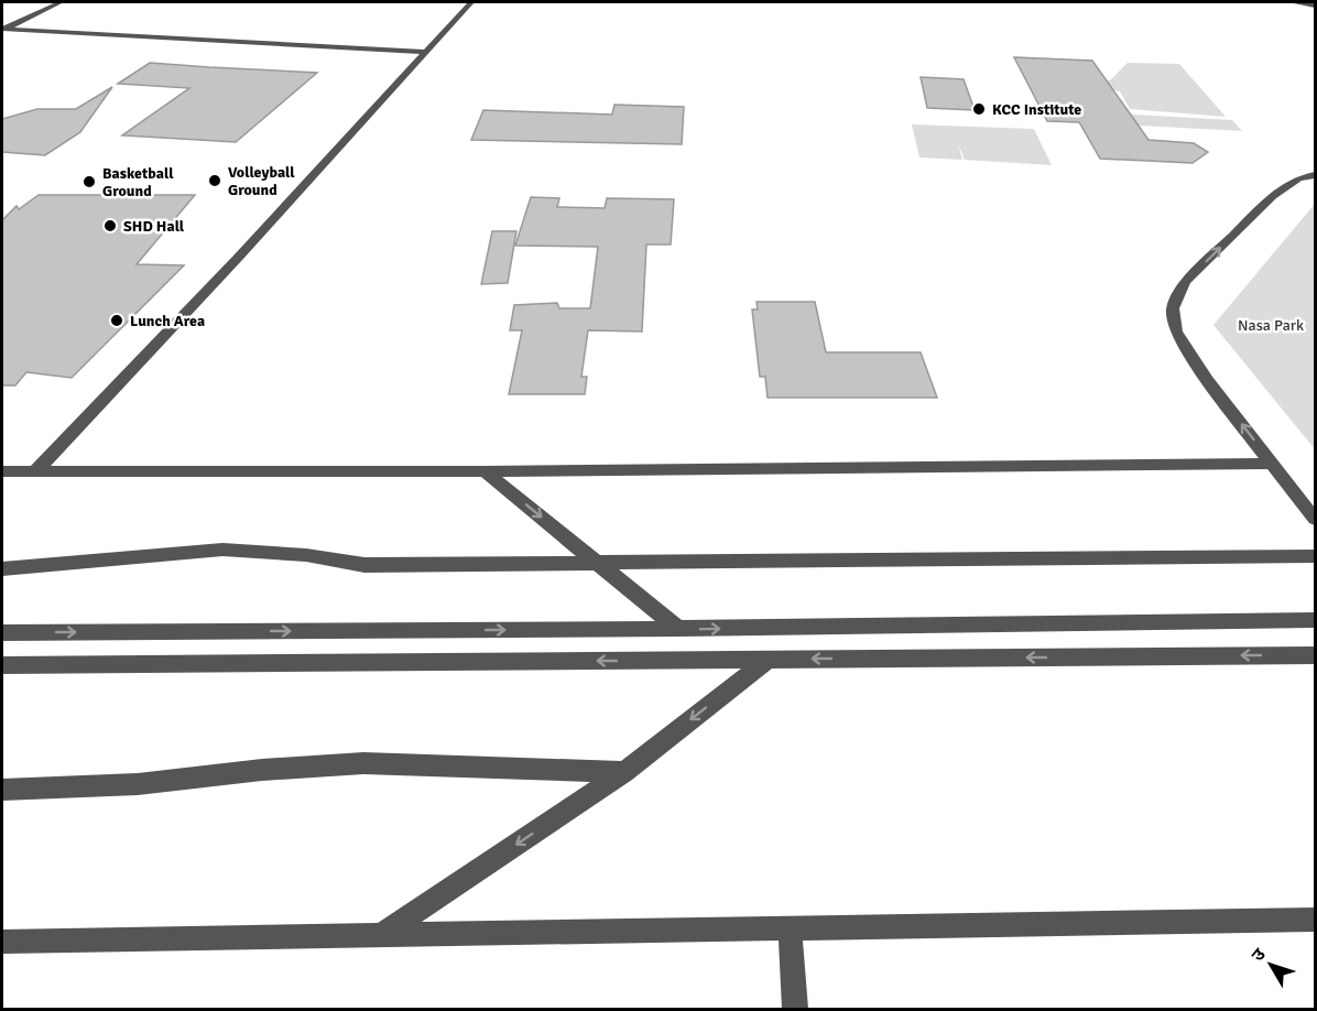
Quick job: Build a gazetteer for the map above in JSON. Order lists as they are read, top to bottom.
{
  "parks": ["Nasa Park"],
  "places": [
    "KCC Institute",
    "Volleyball Ground",
    "Basketball Ground",
    "SHD Hall",
    "Lunch Area"
  ],
  "north": "top left"
}
